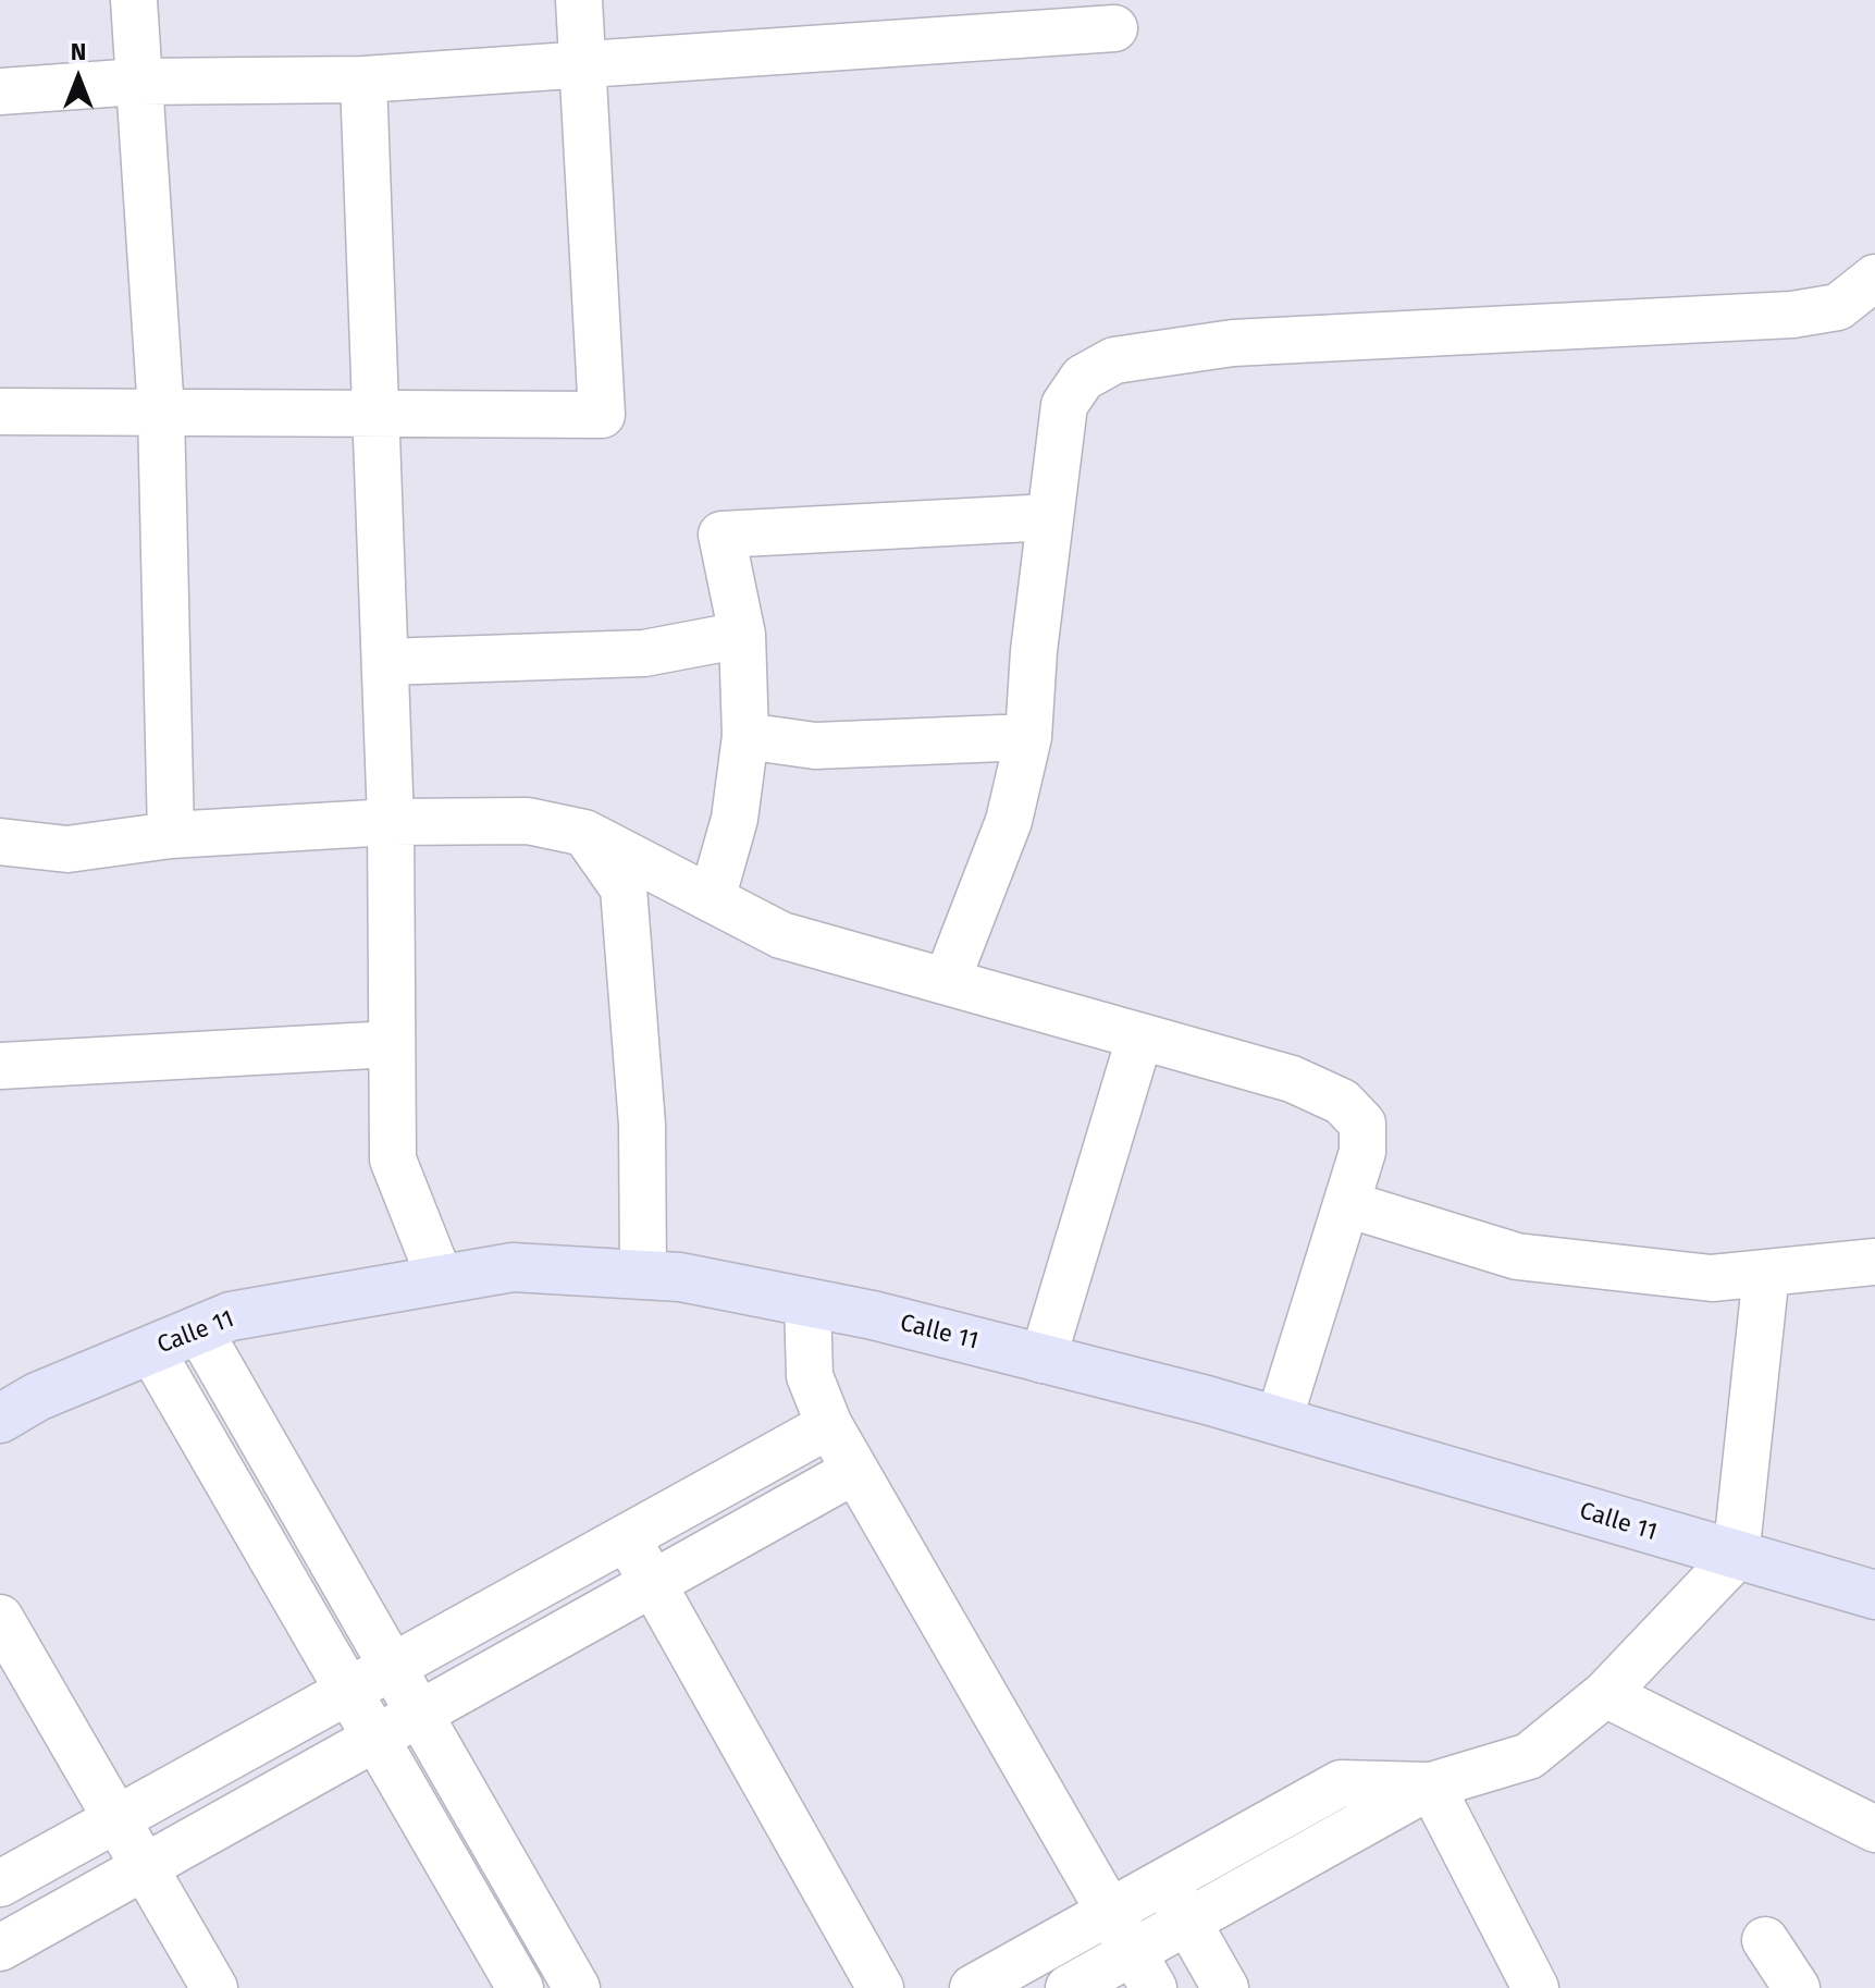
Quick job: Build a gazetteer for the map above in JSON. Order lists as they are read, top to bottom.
{
  "streets": {
    "street": ["Calle 11"]
  },
  "north": "top"
}
